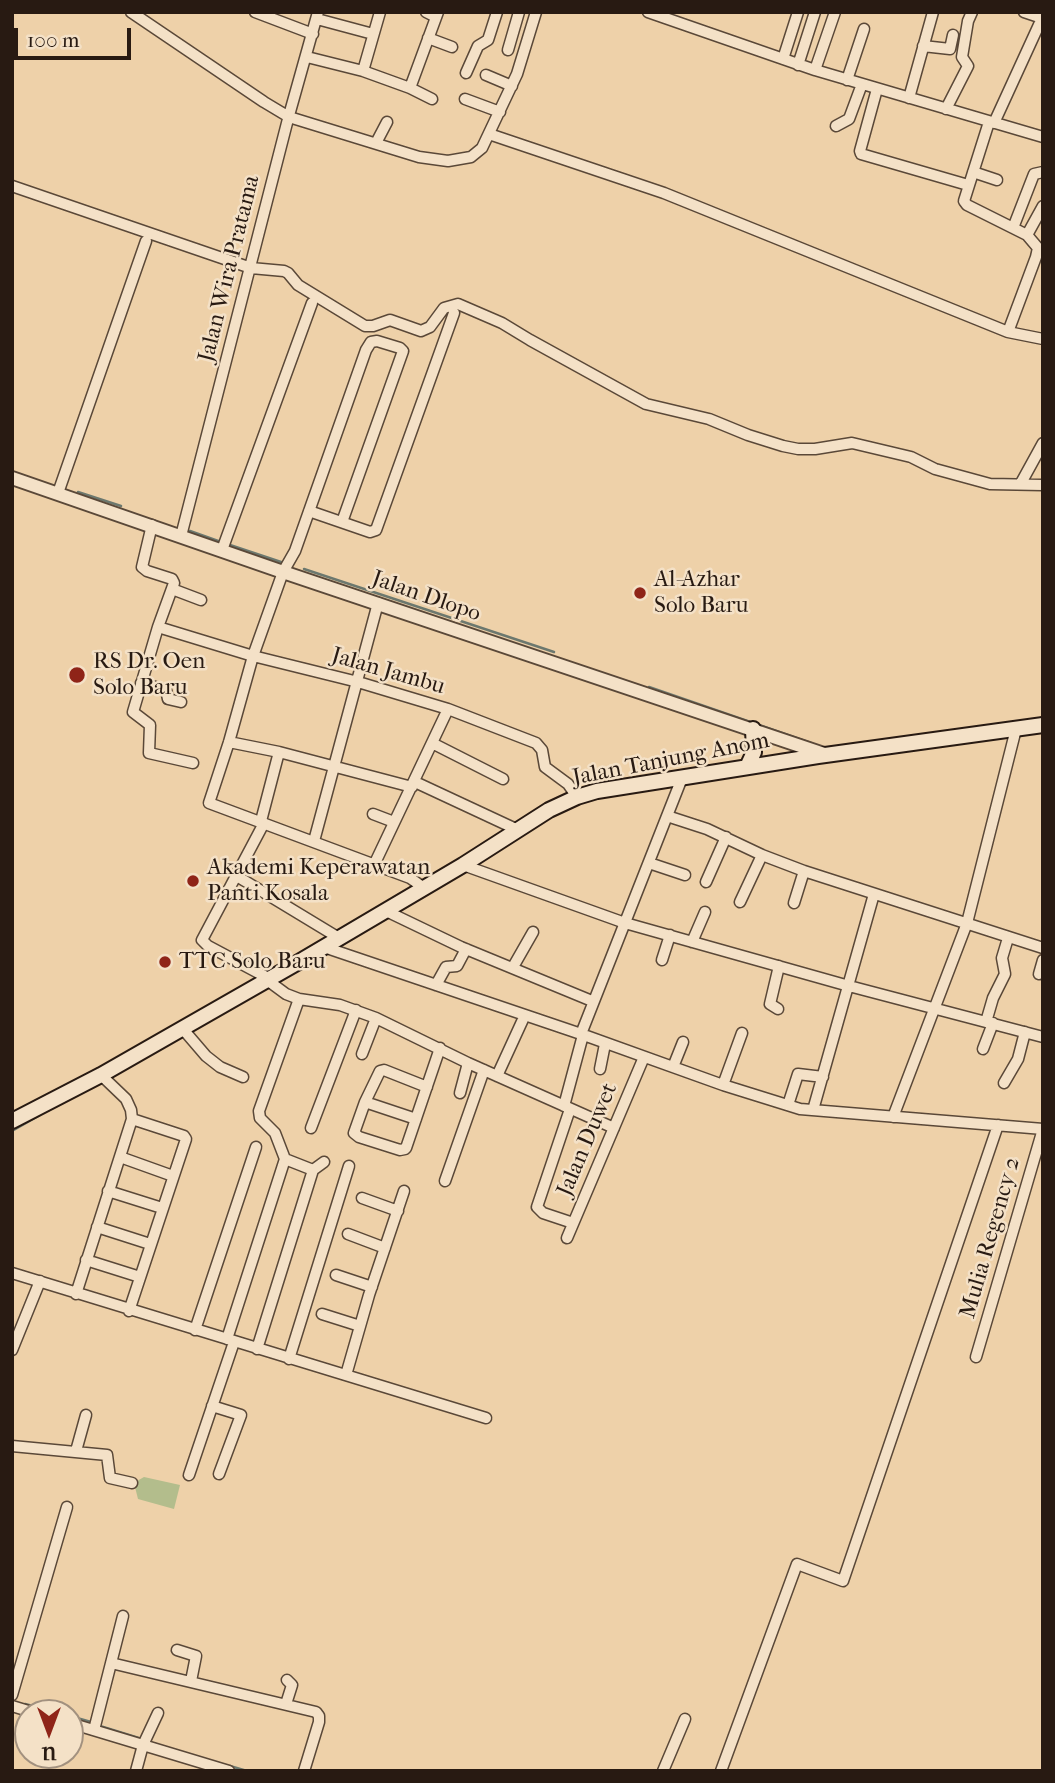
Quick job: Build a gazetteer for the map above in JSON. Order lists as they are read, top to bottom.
{
  "streets": {
    "main road": ["Jalan Tanjung Anom"],
    "street": [
      "Jalan Wira Pratama",
      "Jalan Dlopo",
      "Jalan Jambu",
      "Jalan Duwet",
      "Mulia Regency 2"
    ]
  },
  "crossings": [
    ["Jalan Wira Pratama", "Jalan Dlopo"],
    ["Jalan Dlopo", "Jalan Tanjung Anom"],
    ["Jalan Jambu", "Jalan Tanjung Anom"]
  ],
  "places": [
    "Al-Azhar Solo Baru",
    "RS Dr. Oen Solo Baru",
    "Akademi Keperawatan Panti Kosala",
    "TTC Solo Baru"
  ],
  "scale_bar": "100 m",
  "north": "bottom"
}
